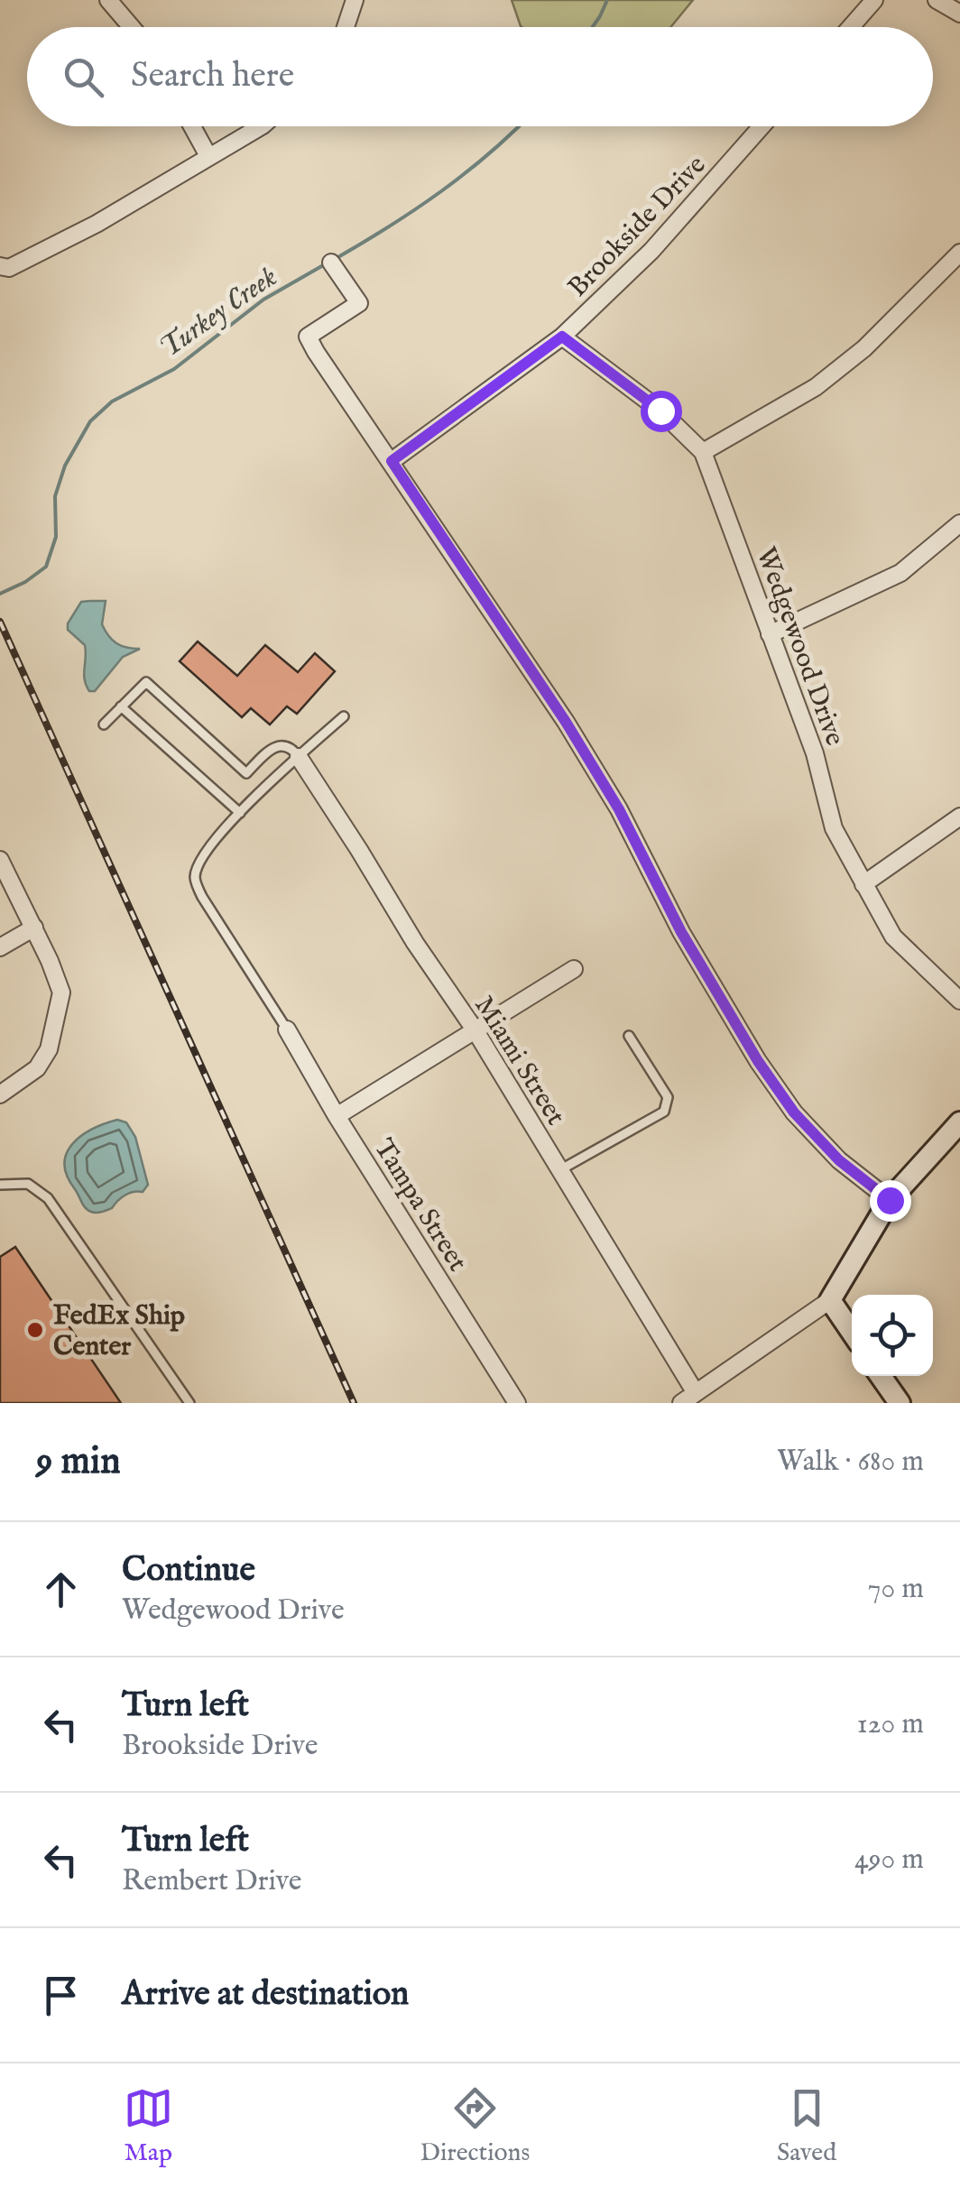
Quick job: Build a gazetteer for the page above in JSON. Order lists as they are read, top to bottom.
{
  "streets": {
    "street": [
      "Brookside Drive",
      "Wedgewood Drive",
      "Miami Street",
      "Tampa Street"
    ]
  },
  "crossings": [
    ["Brookside Drive", "Wedgewood Drive"]
  ],
  "water": ["Turkey Creek"],
  "places": ["FedEx Ship Center"],
  "page": {
    "search": "Search here",
    "heading": ["9 min", "Walk · 680 m"],
    "list": [
      ["Continue", "Wedgewood Drive", "70 m"],
      ["Turn left", "Brookside Drive", "120 m"],
      ["Turn left", "Rembert Drive", "490 m"],
      "Arrive at destination"
    ],
    "nav": ["Map", "Directions", "Saved"]
  }
}
